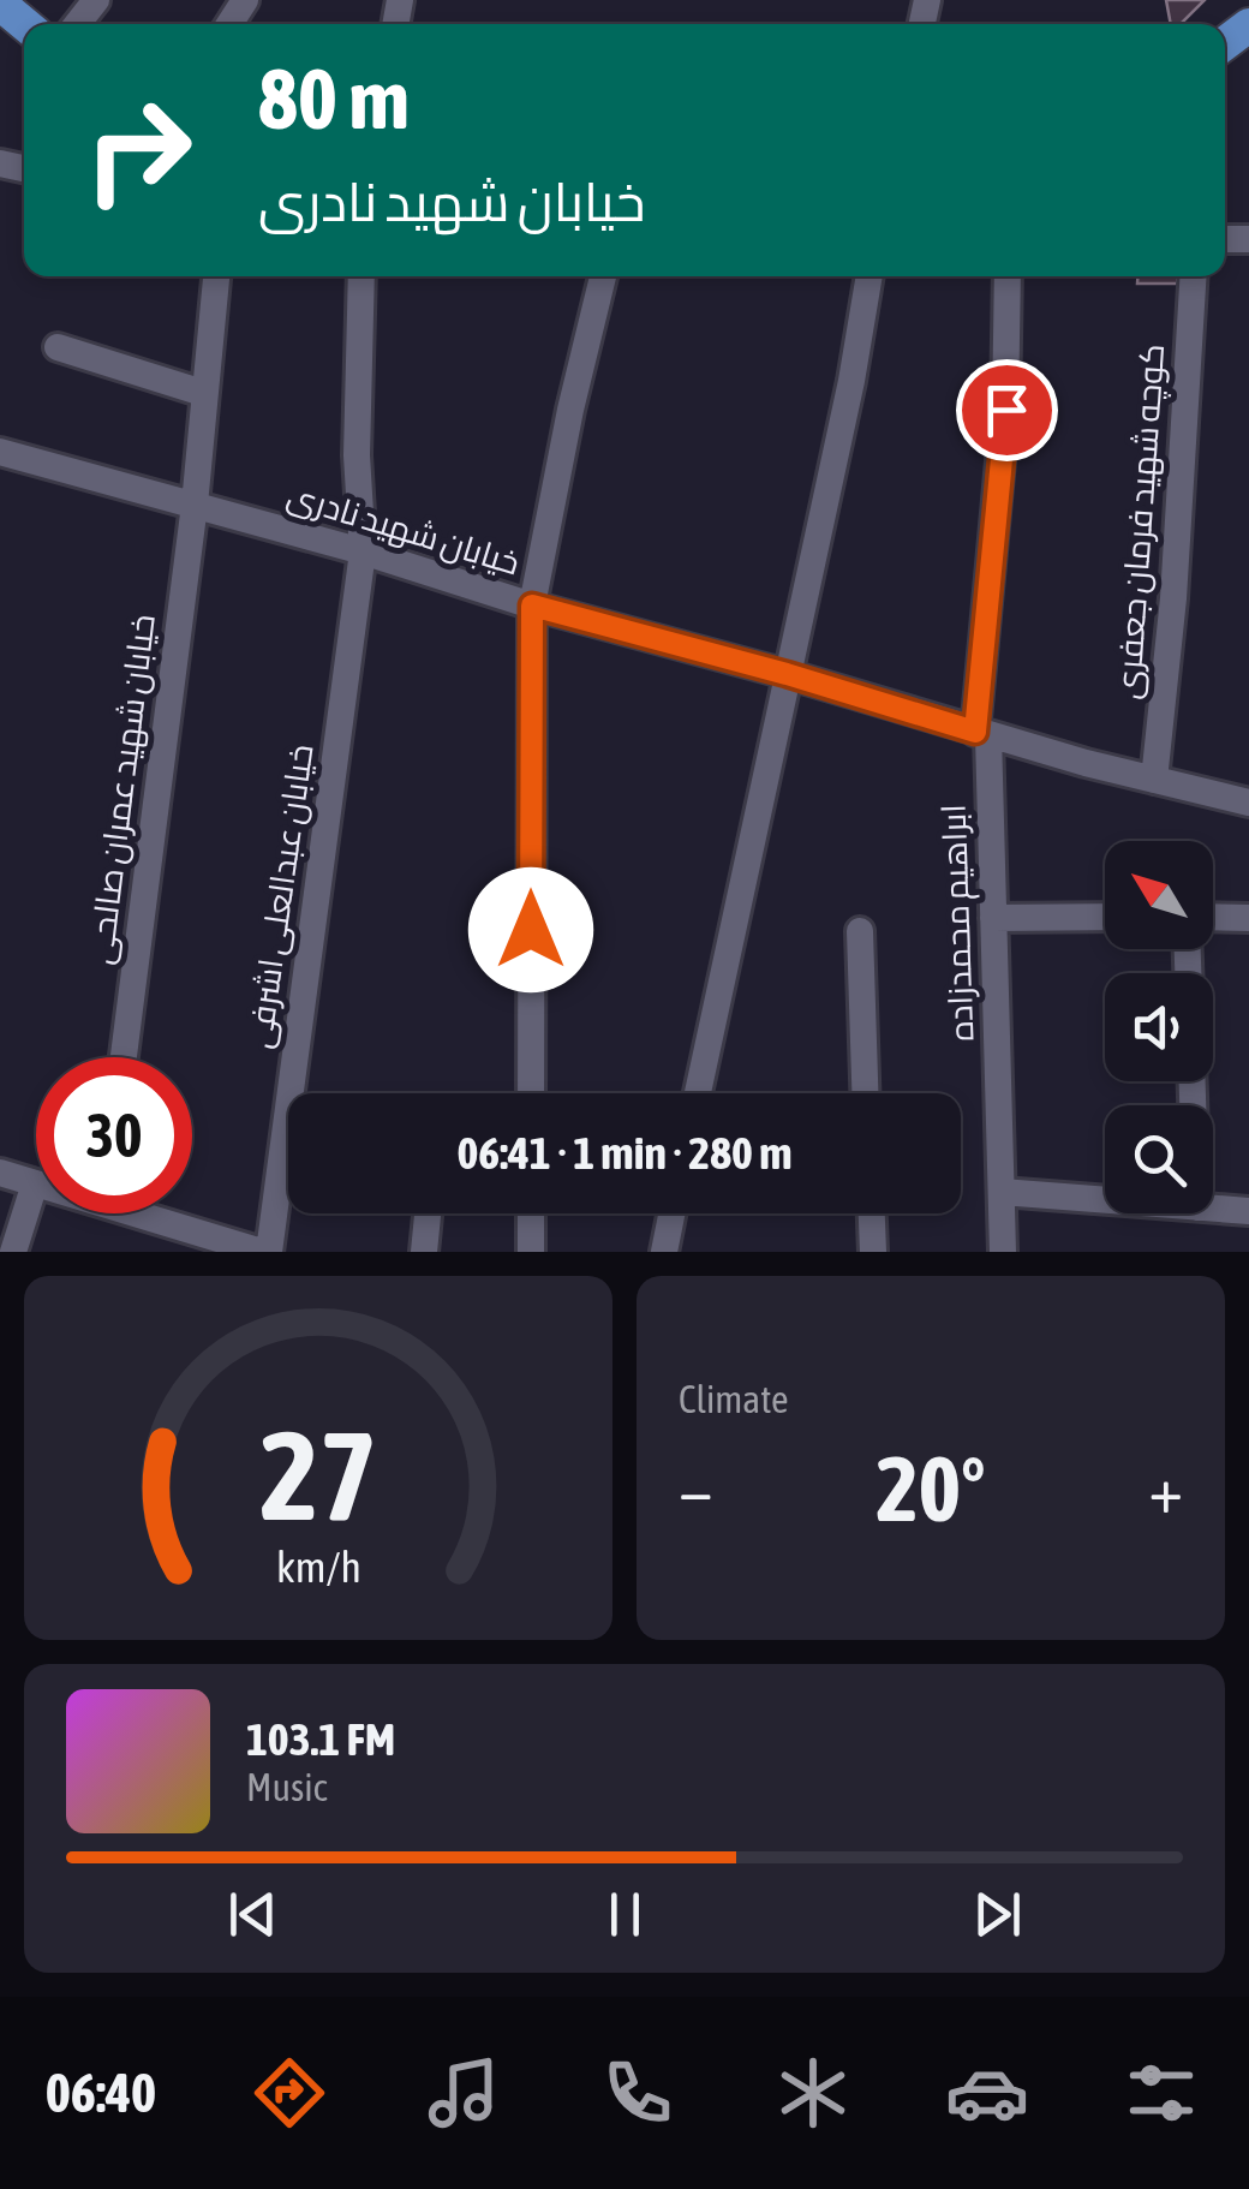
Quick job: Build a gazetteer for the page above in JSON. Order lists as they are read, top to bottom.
{
  "streets": {
    "street": [
      "کوچه شهید فرمان جعفری",
      "خیابان شهید نادری",
      "خیابان شهید عمران صالحی",
      "خیابان عبدالعلی اشرفی",
      "ابراهیم محمدزاده"
    ]
  },
  "crossings": [
    ["کوچه شهید فرمان جعفری", "خیابان شهید نادری"],
    ["خیابان شهید نادری", "خیابان شهید عمران صالحی"],
    ["خیابان شهید نادری", "خیابان عبدالعلی اشرفی"],
    ["خیابان شهید نادری", "ابراهیم محمدزاده"]
  ],
  "north": "top left",
  "page": {
    "turn": ["80 m", "خیابان شهید نادری"],
    "limit": "30",
    "trip": "06:41 · 1 min · 280 m",
    "tile": "Climate",
    "heat": ["−", "20°", "+"],
    "song": ["103.1 FM", "Music"],
    "tabs": "06:40",
    "gauge": ["27", "km/h"]
  }
}
